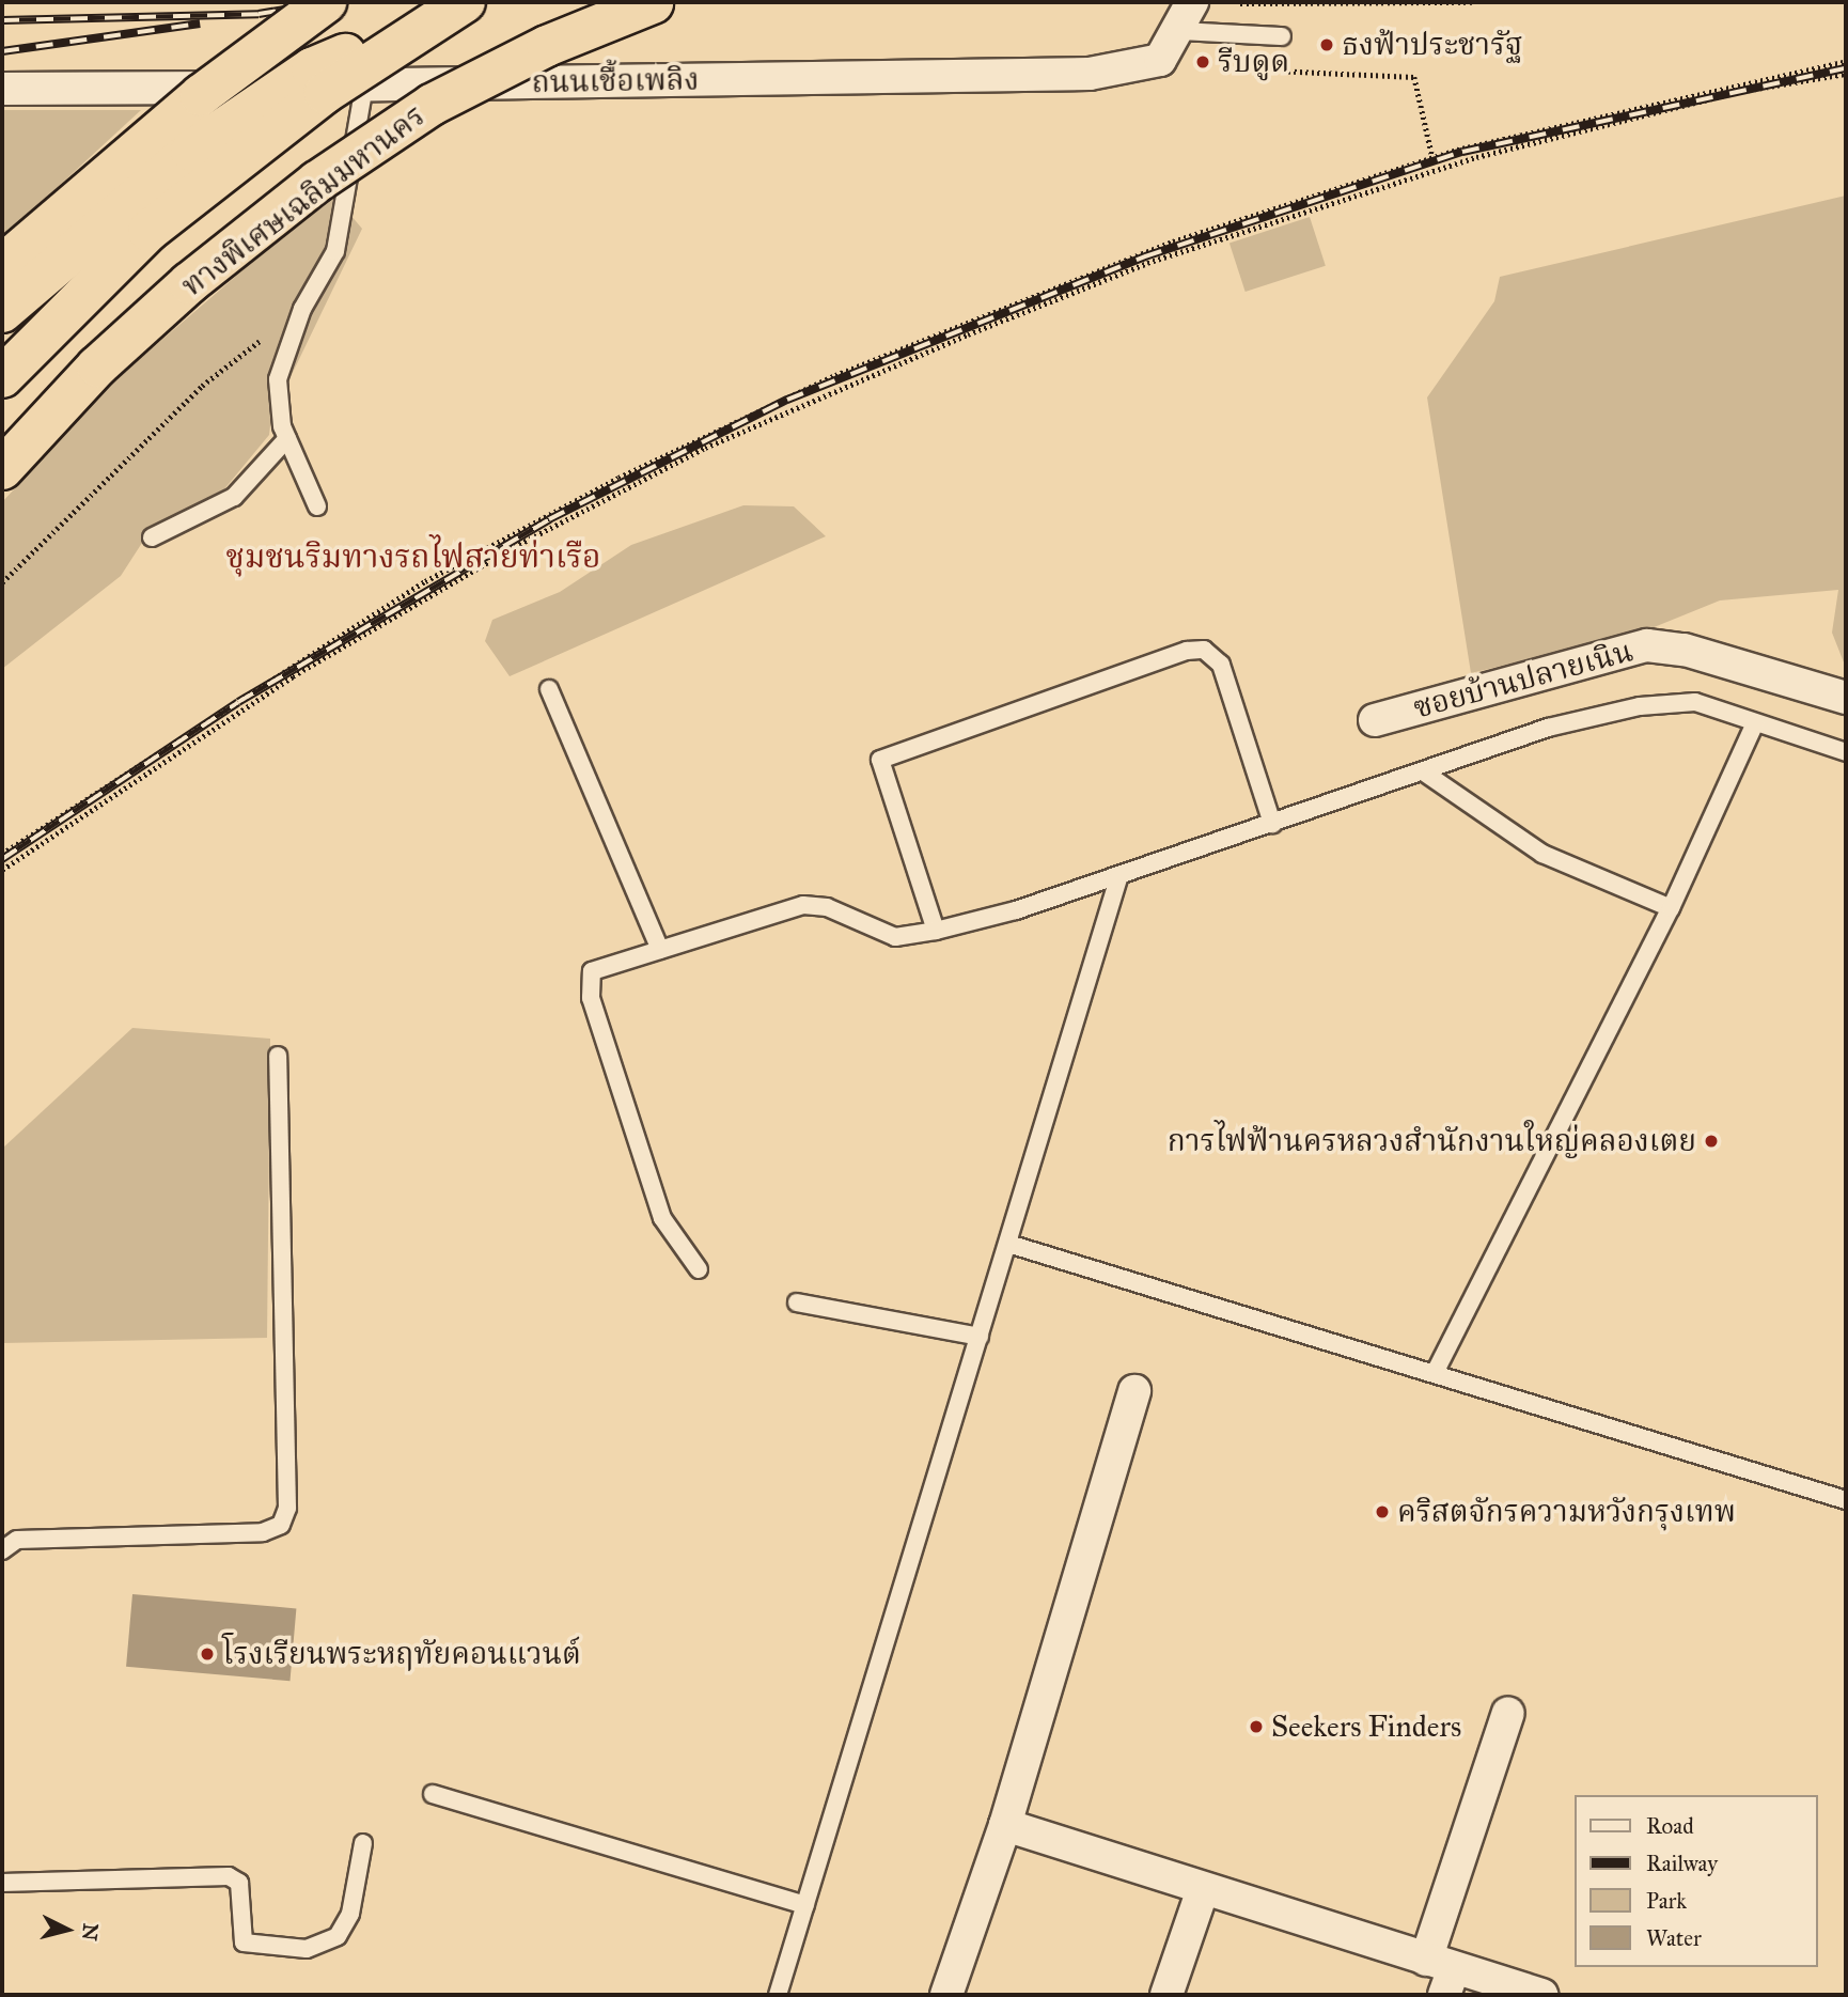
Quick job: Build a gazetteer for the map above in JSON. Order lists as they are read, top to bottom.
{
  "streets": {
    "highway": ["ทางพิเศษเฉลิมมหานคร"],
    "street": ["ถนนเชื้อเพลิง", "ซอยบ้านปลายเนิน"]
  },
  "districts": ["ชุมชนริมทางรถไฟสายท่าเรือ"],
  "places": [
    "ธงฟ้าประชารัฐ",
    "รีบดูด",
    "การไฟฟ้านครหลวงสำนักงานใหญ่คลองเตย",
    "คริสตจักรความหวังกรุงเทพ",
    "โรงเรียนพระหฤทัยคอนแวนต์",
    "Seekers Finders"
  ],
  "legend": [
    "Road",
    "Railway",
    "Park",
    "Water"
  ],
  "north": "right"
}
